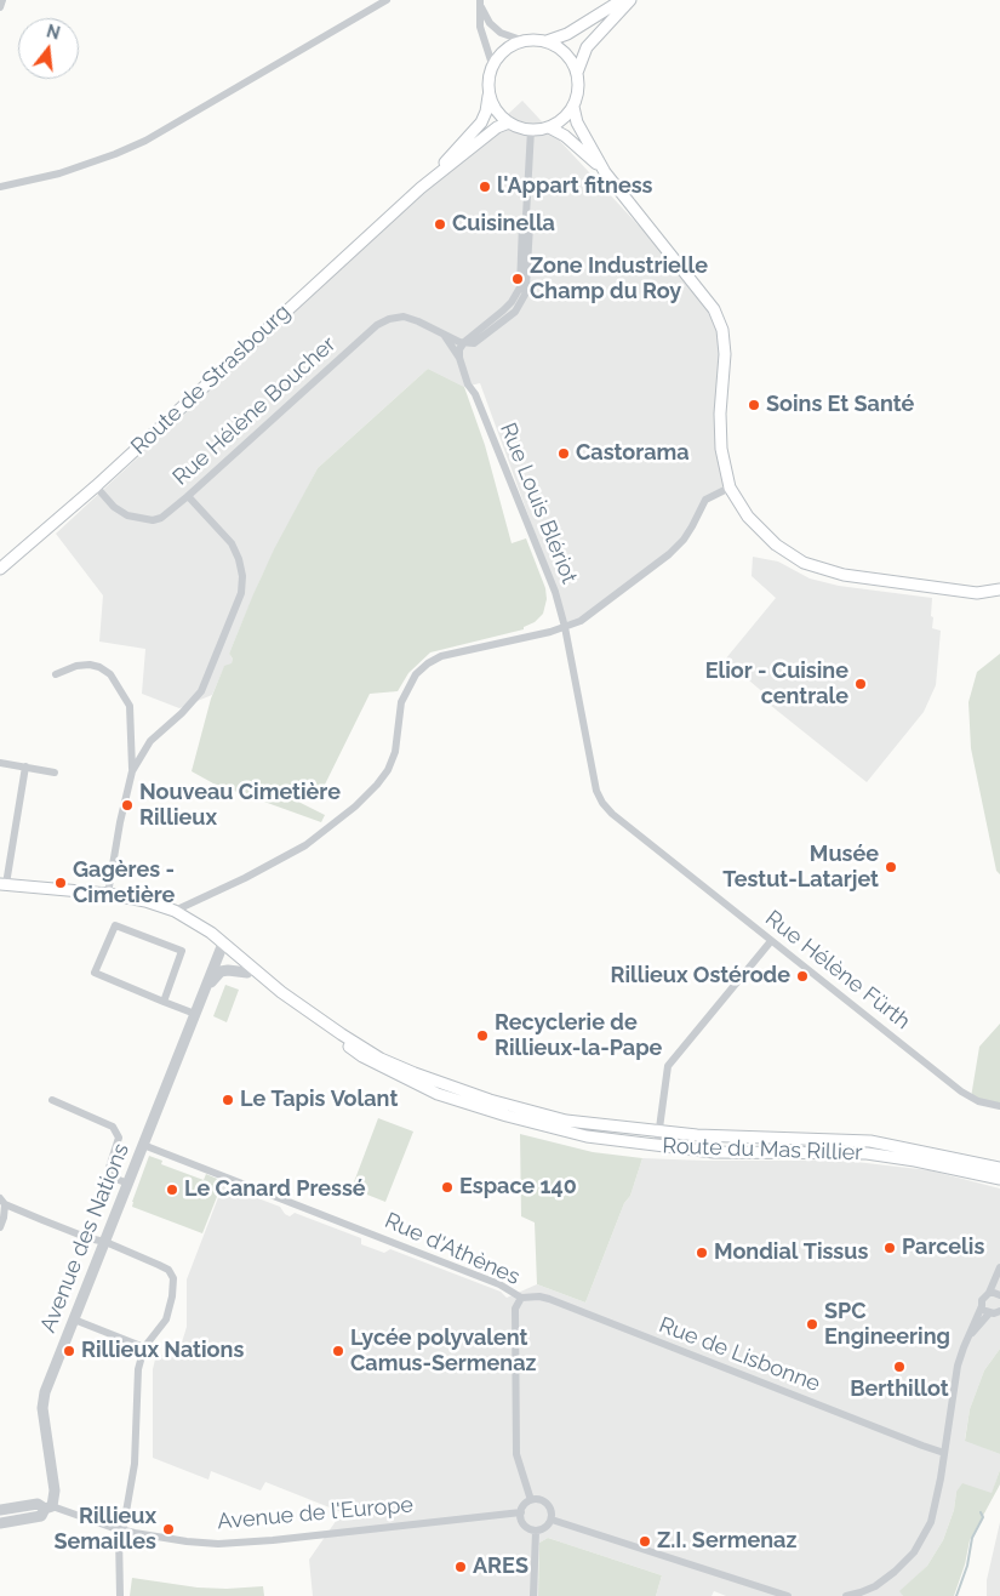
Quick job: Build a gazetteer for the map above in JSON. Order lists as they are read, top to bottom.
{
  "streets": {
    "main road": ["Route de Strasbourg", "Route du Mas Rillier"],
    "street": [
      "Rue Hélène Boucher",
      "Rue Louis Blériot",
      "Rue Hélène Fürth",
      "Avenue des Nations",
      "Rue d'Athènes",
      "Rue de Lisbonne",
      "Avenue de l'Europe"
    ]
  },
  "crossings": [
    ["Route de Strasbourg", "Rue Hélène Boucher"],
    ["Rue Hélène Boucher", "Rue Louis Blériot"],
    ["Rue Louis Blériot", "Rue Hélène Fürth"],
    ["Route du Mas Rillier", "Avenue des Nations"],
    ["Avenue des Nations", "Rue d'Athènes"],
    ["Avenue des Nations", "Avenue de l'Europe"],
    ["Rue d'Athènes", "Rue de Lisbonne"],
    ["Rue d'Athènes", "Avenue de l'Europe"]
  ],
  "places": [
    "l'Appart fitness",
    "Cuisinella",
    "Zone Industrielle Champ du Roy",
    "Soins Et Santé",
    "Castorama",
    "Elior - Cuisine centrale",
    "Nouveau Cimetière Rillieux",
    "Musée Testut-Latarjet",
    "Gagères - Cimetière",
    "Rillieux Ostérode",
    "Recyclerie de Rillieux-la-Pape",
    "Le Tapis Volant",
    "Espace 140",
    "Le Canard Pressé",
    "Parcelis",
    "Mondial Tissus",
    "SPC Engineering",
    "Rillieux Nations",
    "Lycée polyvalent Camus-Sermenaz",
    "Berthillot",
    "Rillieux Semailles",
    "Z.I. Sermenaz",
    "ARES"
  ],
  "north": "top"
}
